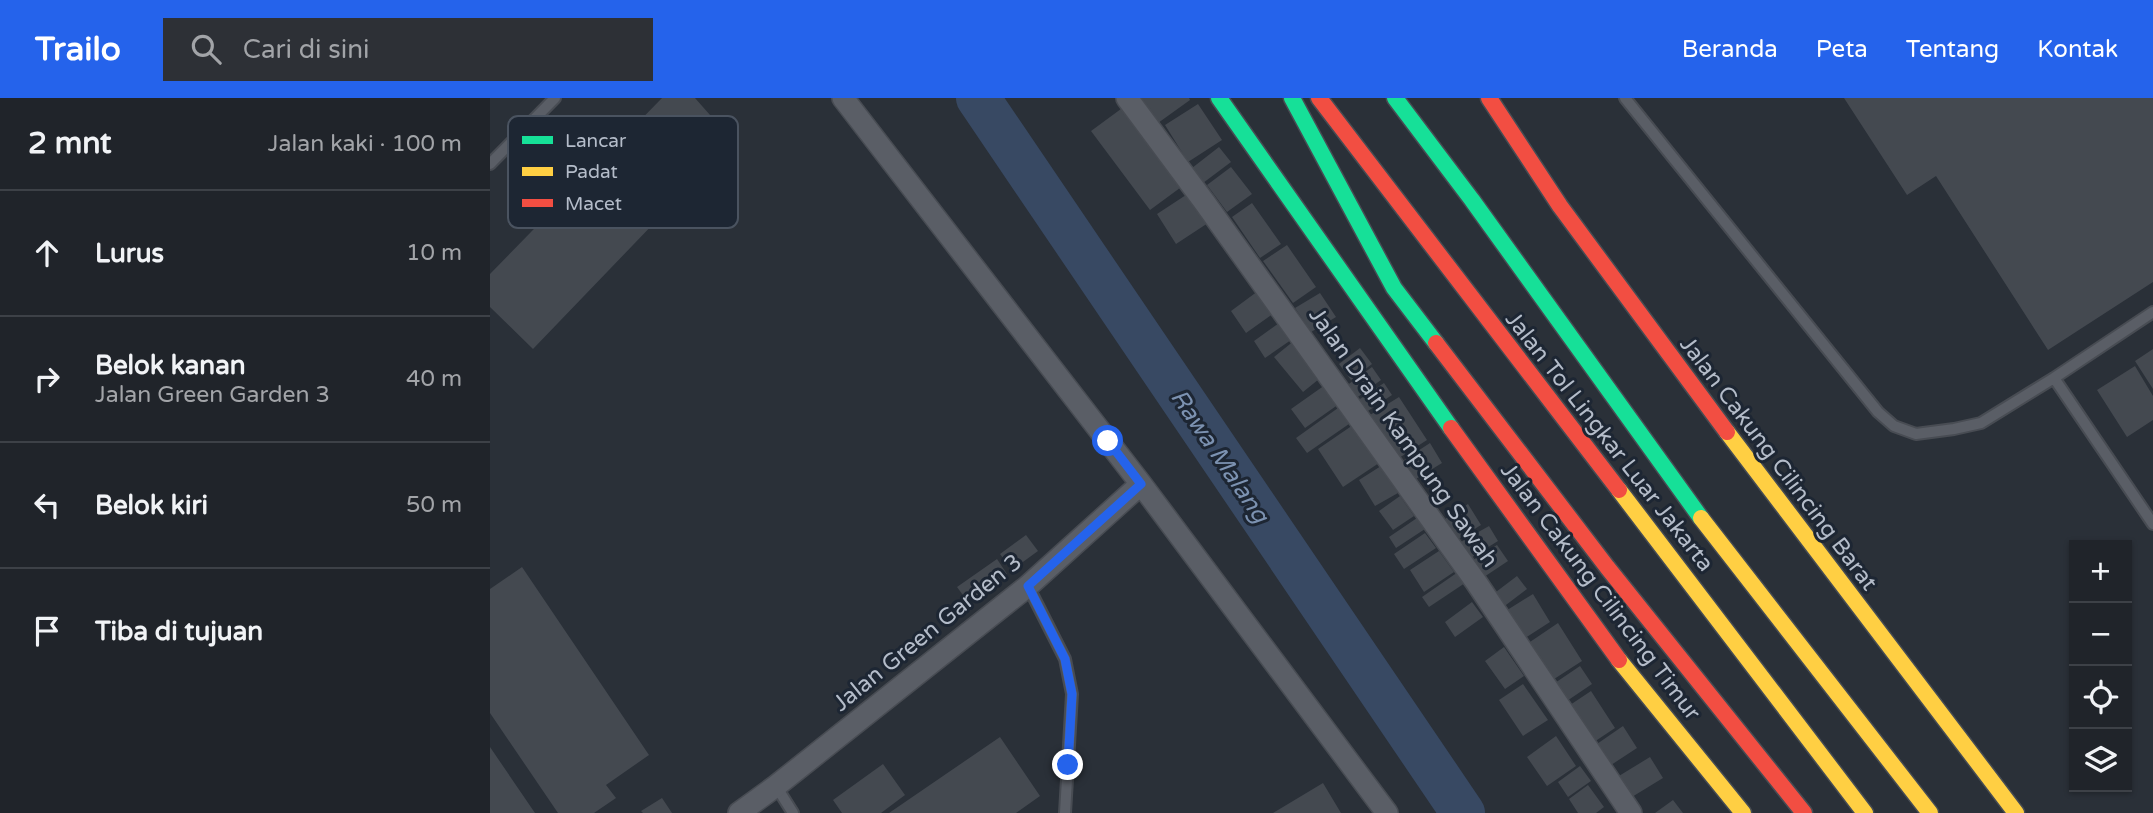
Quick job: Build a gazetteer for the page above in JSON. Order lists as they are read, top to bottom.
{
  "streets": {
    "highway": ["Jalan Tol Lingkar Luar Jakarta", "Jalan Cakung Cilincing Barat", "Jalan Cakung Cilincing Timur"],
    "street": ["Jalan Drain Kampung Sawah", "Jalan Green Garden 3"]
  },
  "water": ["Rawa Malang"],
  "legend": ["Lancar", "Padat", "Macet"],
  "page": {
    "header": "Trailo",
    "search": "Cari di sini",
    "nav": [
      "Beranda",
      "Peta",
      "Tentang",
      "Kontak"
    ],
    "heading": ["2 mnt", "Jalan kaki · 100 m"],
    "list": [
      ["Lurus", "10 m"],
      ["Belok kanan", "Jalan Green Garden 3", "40 m"],
      ["Belok kiri", "50 m"],
      "Tiba di tujuan"
    ],
    "map_buttons": ["+", "−"]
  }
}
